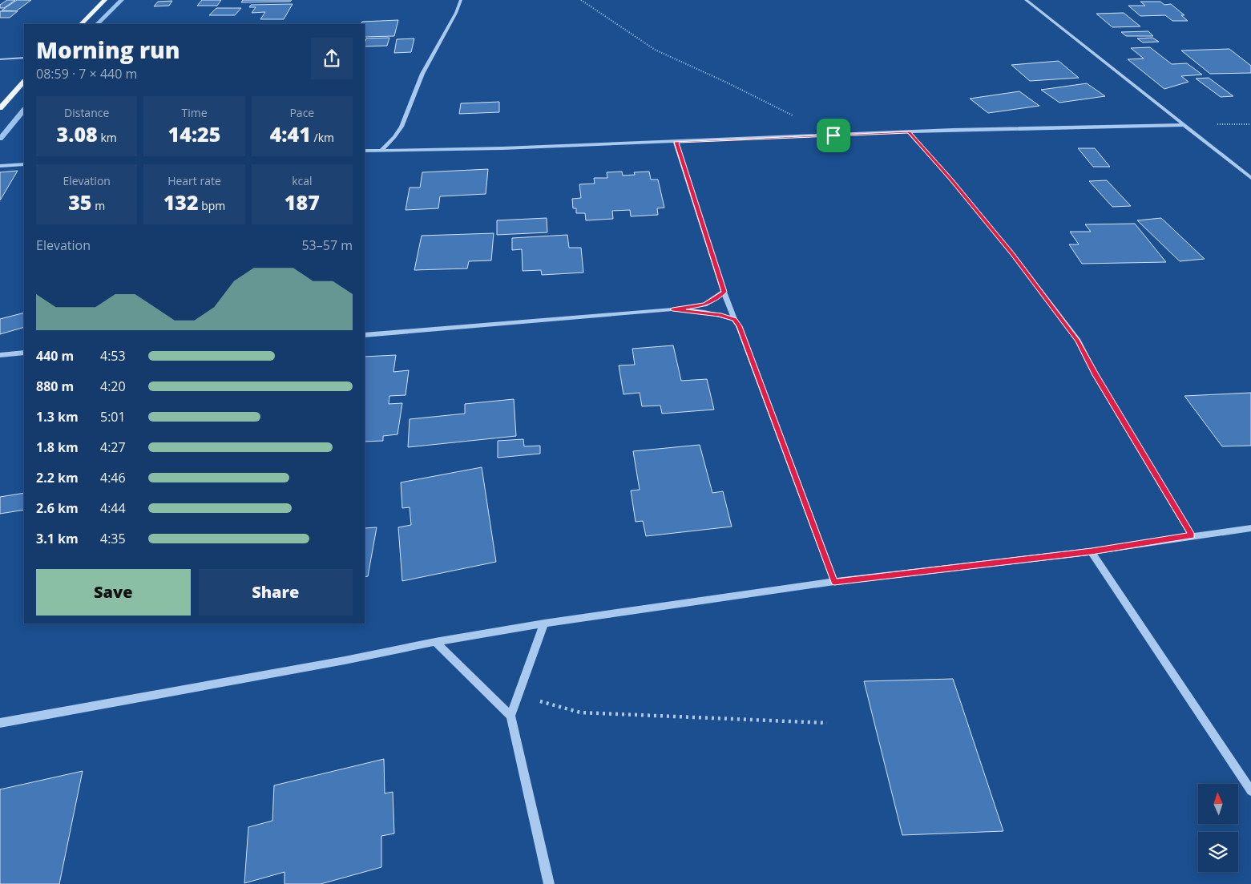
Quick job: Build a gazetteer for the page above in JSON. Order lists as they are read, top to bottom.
{
  "north": "top",
  "page": {
    "heading": ["Morning run", "08:59 · 7 × 440 m"],
    "stats": [
      ["Distance", "3.08 km"],
      ["Time", "14:25"],
      ["Pace", "4:41 /km"],
      ["Elevation", "35 m"],
      ["Heart rate", "132 bpm"],
      ["kcal", "187"]
    ],
    "chart": ["Elevation", "53–57 m"],
    "list": [
      {
        "name": "440 m",
        "note": "4:53"
      },
      {
        "name": "880 m",
        "note": "4:20"
      },
      {
        "name": "1.3 km",
        "note": "5:01"
      },
      {
        "name": "1.8 km",
        "note": "4:27"
      },
      {
        "name": "2.2 km",
        "note": "4:46"
      },
      {
        "name": "2.6 km",
        "note": "4:44"
      },
      {
        "name": "3.1 km",
        "note": "4:35"
      }
    ],
    "buttons": ["Save", "Share"]
  }
}
